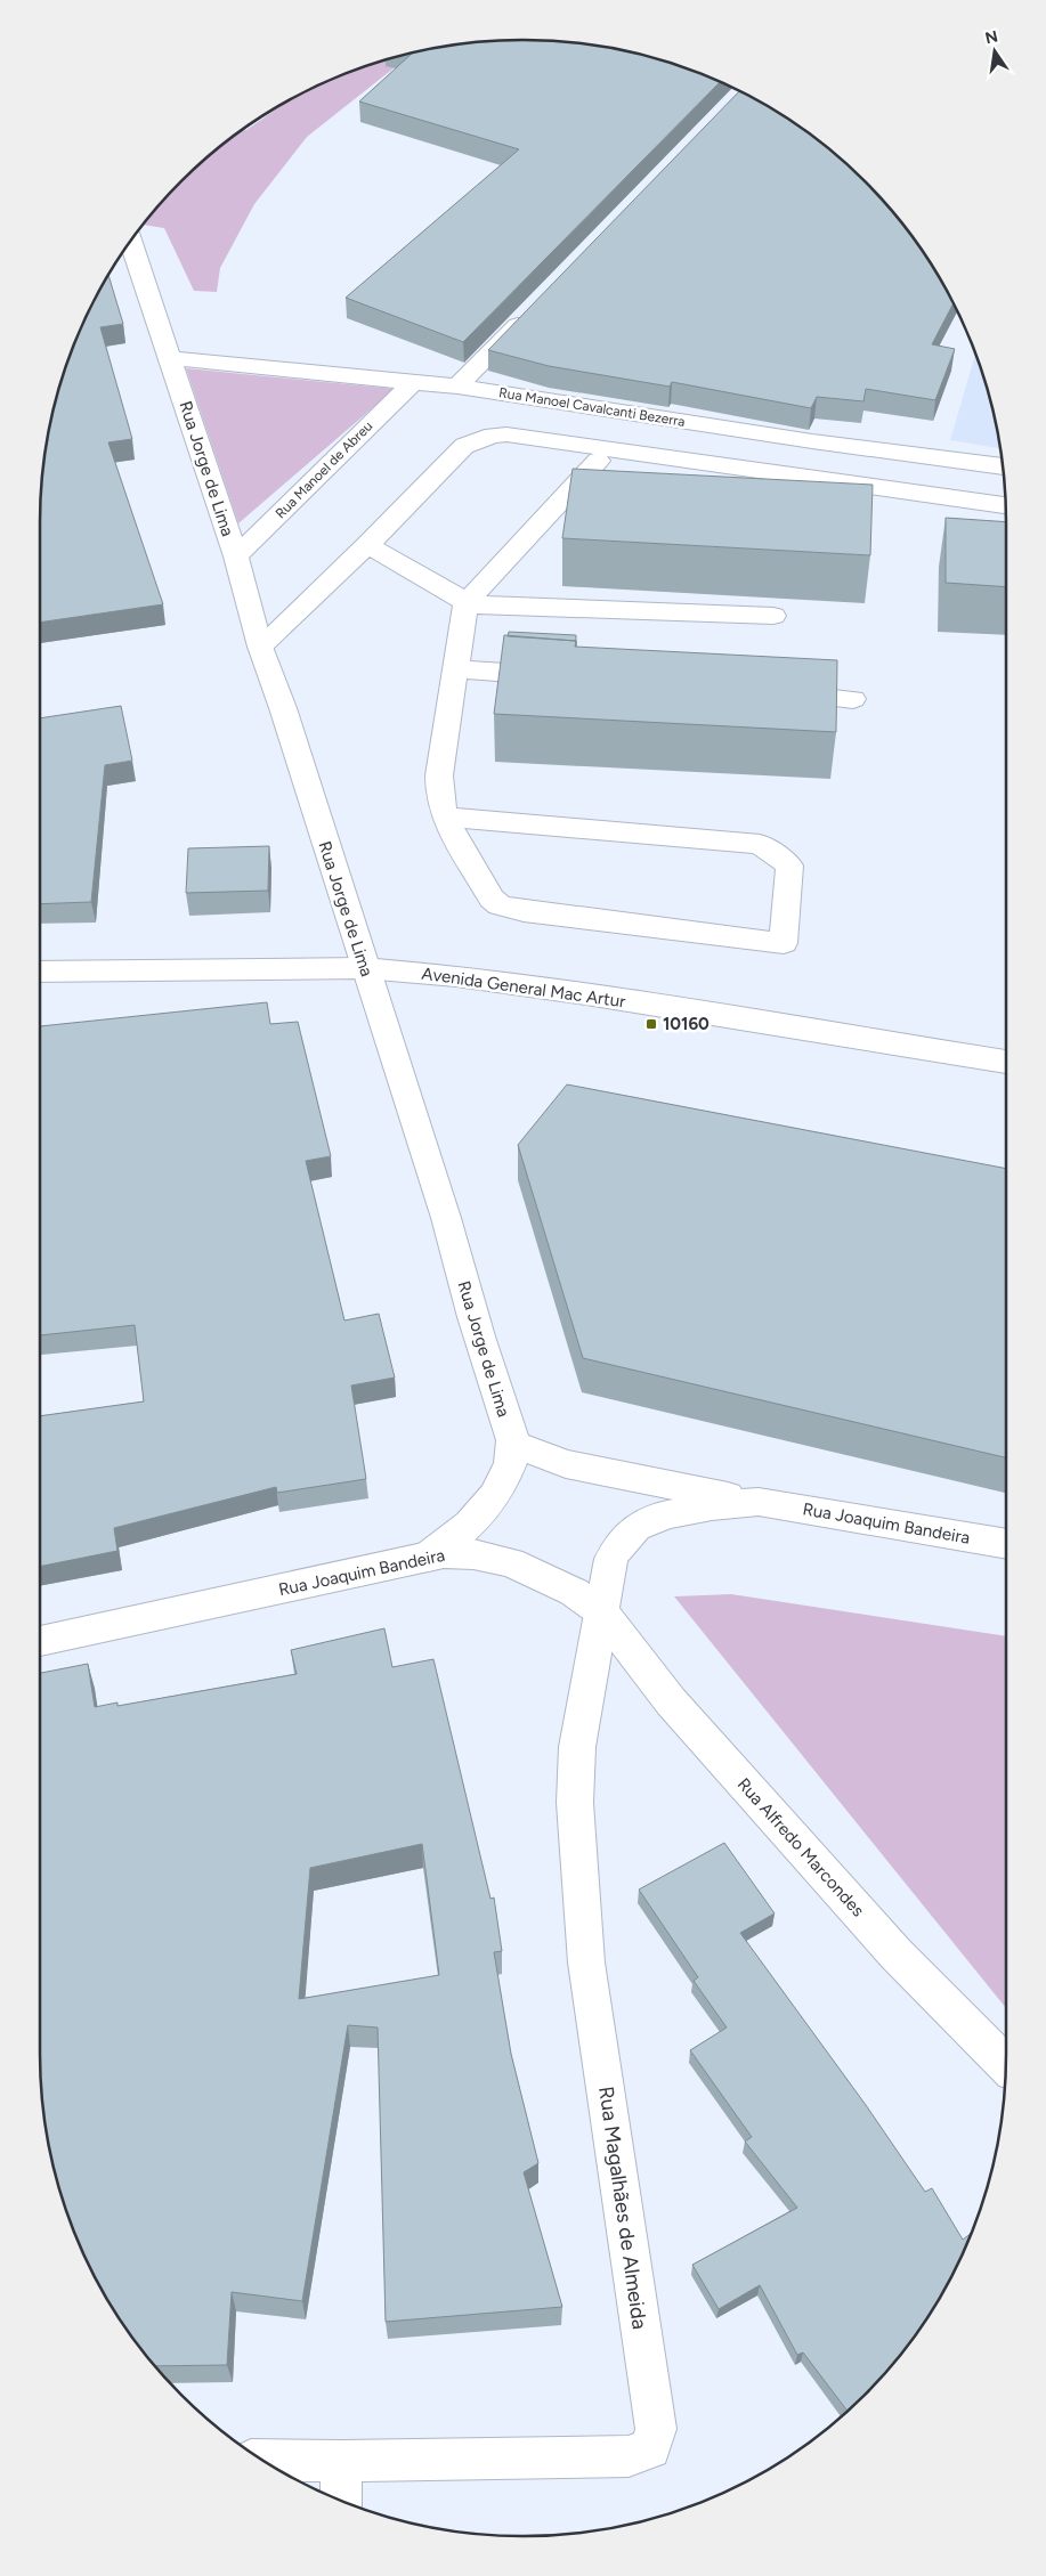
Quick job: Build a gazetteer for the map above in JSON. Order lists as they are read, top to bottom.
{
  "streets": {
    "street": [
      "Rua Manoel Cavalcanti Bezerra",
      "Rua Jorge de Lima",
      "Rua Manoel de Abreu",
      "Avenida General Mac Artur",
      "Rua Joaquim Bandeira",
      "Rua Alfredo Marcondes",
      "Rua Magalhães de Almeida"
    ]
  },
  "crossings": [
    ["Rua Manoel Cavalcanti Bezerra", "Rua Jorge de Lima"],
    ["Rua Manoel Cavalcanti Bezerra", "Rua Manoel de Abreu"],
    ["Rua Jorge de Lima", "Rua Manoel de Abreu"],
    ["Rua Jorge de Lima", "Avenida General Mac Artur"],
    ["Rua Jorge de Lima", "Rua Joaquim Bandeira"],
    ["Rua Joaquim Bandeira", "Rua Alfredo Marcondes"],
    ["Rua Joaquim Bandeira", "Rua Magalhães de Almeida"],
    ["Rua Alfredo Marcondes", "Rua Magalhães de Almeida"]
  ],
  "places": {
    "transit": ["10160"]
  },
  "north": "top"
}
